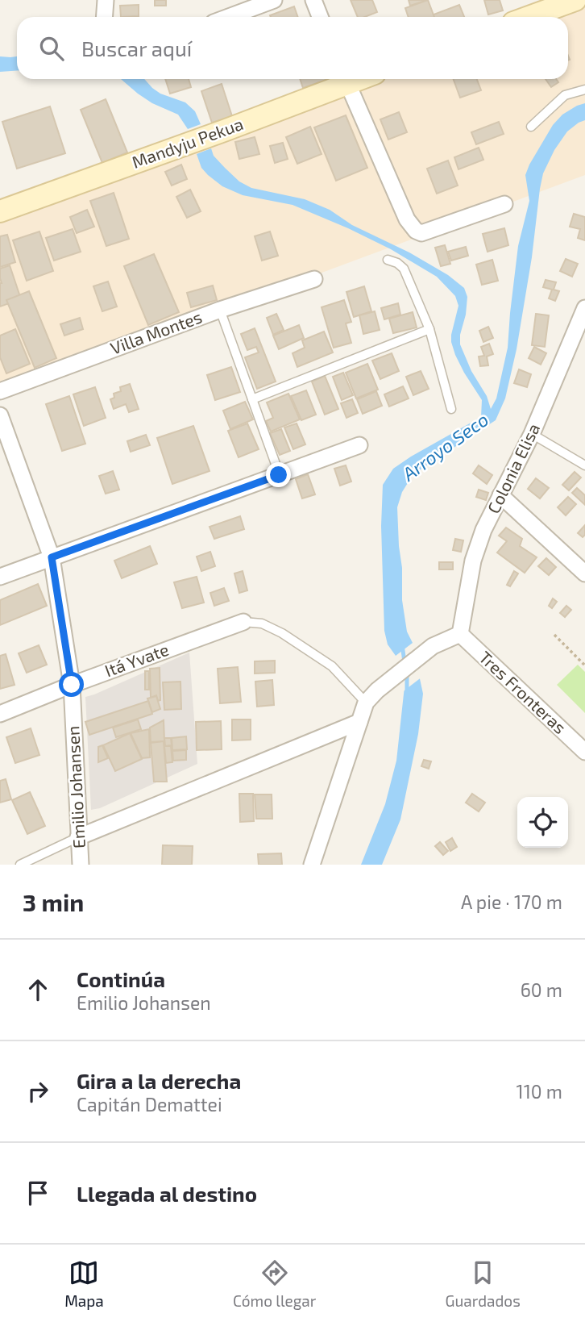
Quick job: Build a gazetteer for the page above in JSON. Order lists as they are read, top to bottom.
{
  "streets": {
    "street": [
      "Mandyju Pekua",
      "Villa Montes",
      "Colonia Elisa",
      "Itá Yvate",
      "Tres Fronteras",
      "Emilio Johansen"
    ]
  },
  "crossings": [
    ["Colonia Elisa", "Tres Fronteras"],
    ["Itá Yvate", "Emilio Johansen"]
  ],
  "water": ["Arroyo Seco"],
  "page": {
    "search": "Buscar aquí",
    "heading": ["3 min", "A pie · 170 m"],
    "list": [
      ["Continúa", "Emilio Johansen", "60 m"],
      ["Gira a la derecha", "Capitán Demattei", "110 m"],
      "Llegada al destino"
    ],
    "nav": ["Mapa", "Cómo llegar", "Guardados"]
  }
}
